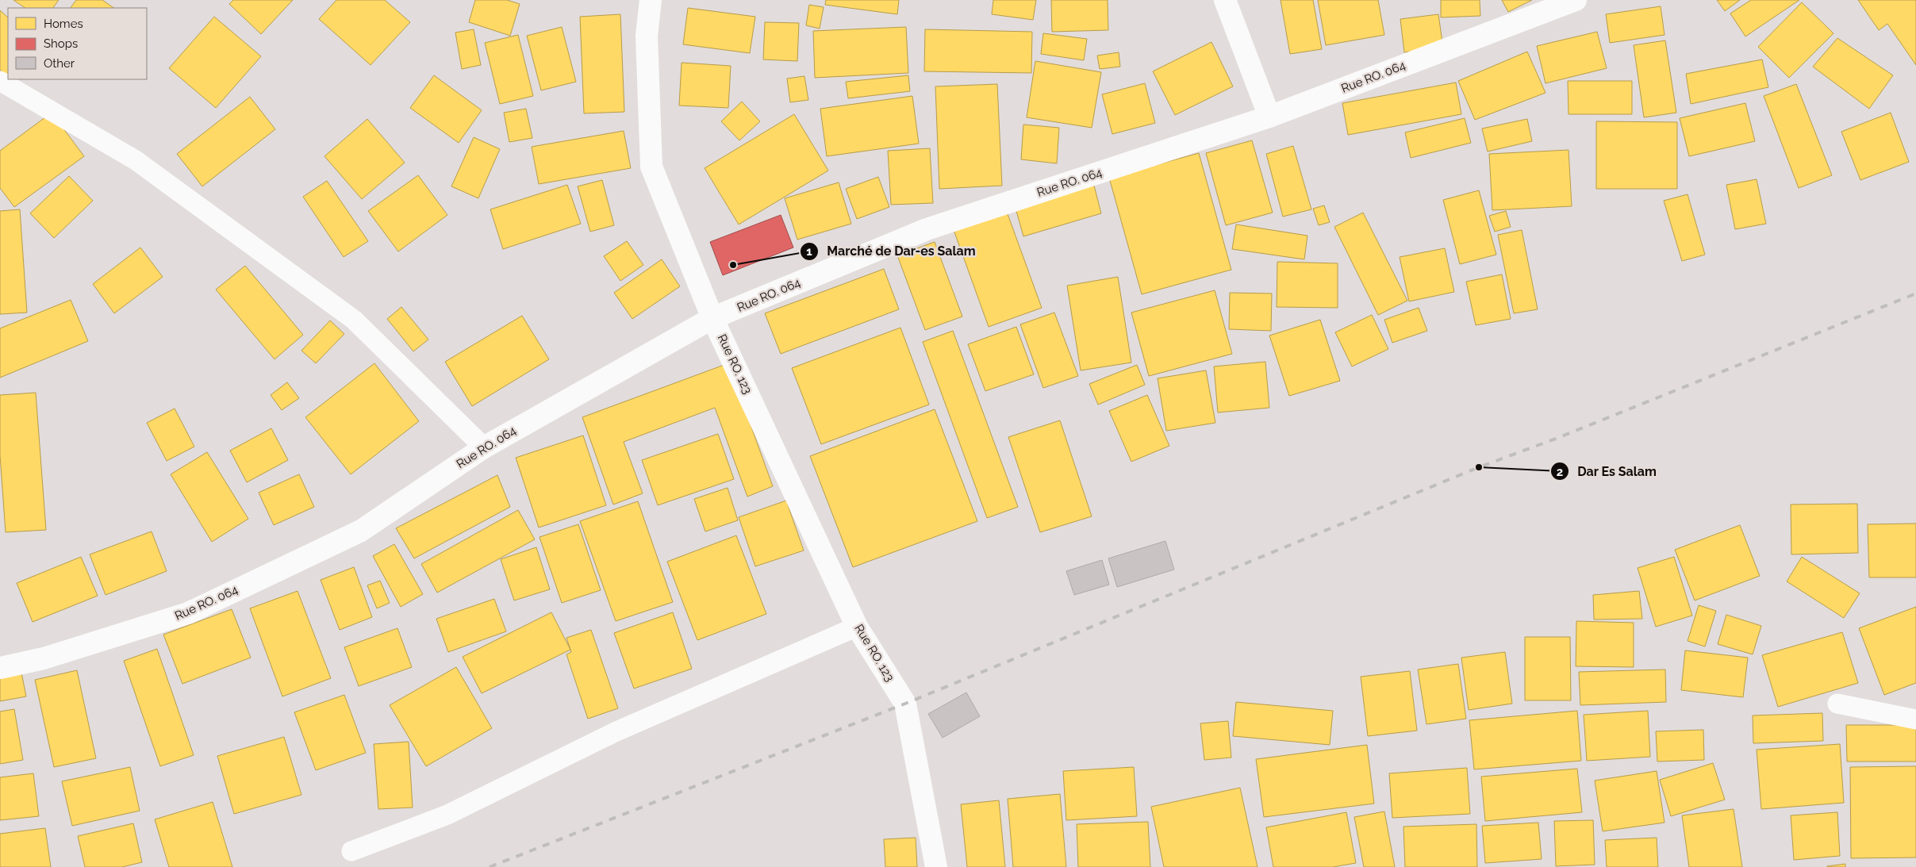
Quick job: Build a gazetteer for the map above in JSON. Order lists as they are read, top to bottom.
{
  "streets": {
    "street": ["Rue RO. 064", "Rue RO. 123"]
  },
  "crossings": [
    ["Rue RO. 064", "Rue RO. 123"]
  ],
  "places": ["Marché de Dar-es Salam", "Dar Es Salam"],
  "legend": ["Homes", "Shops", "Other"]
}
